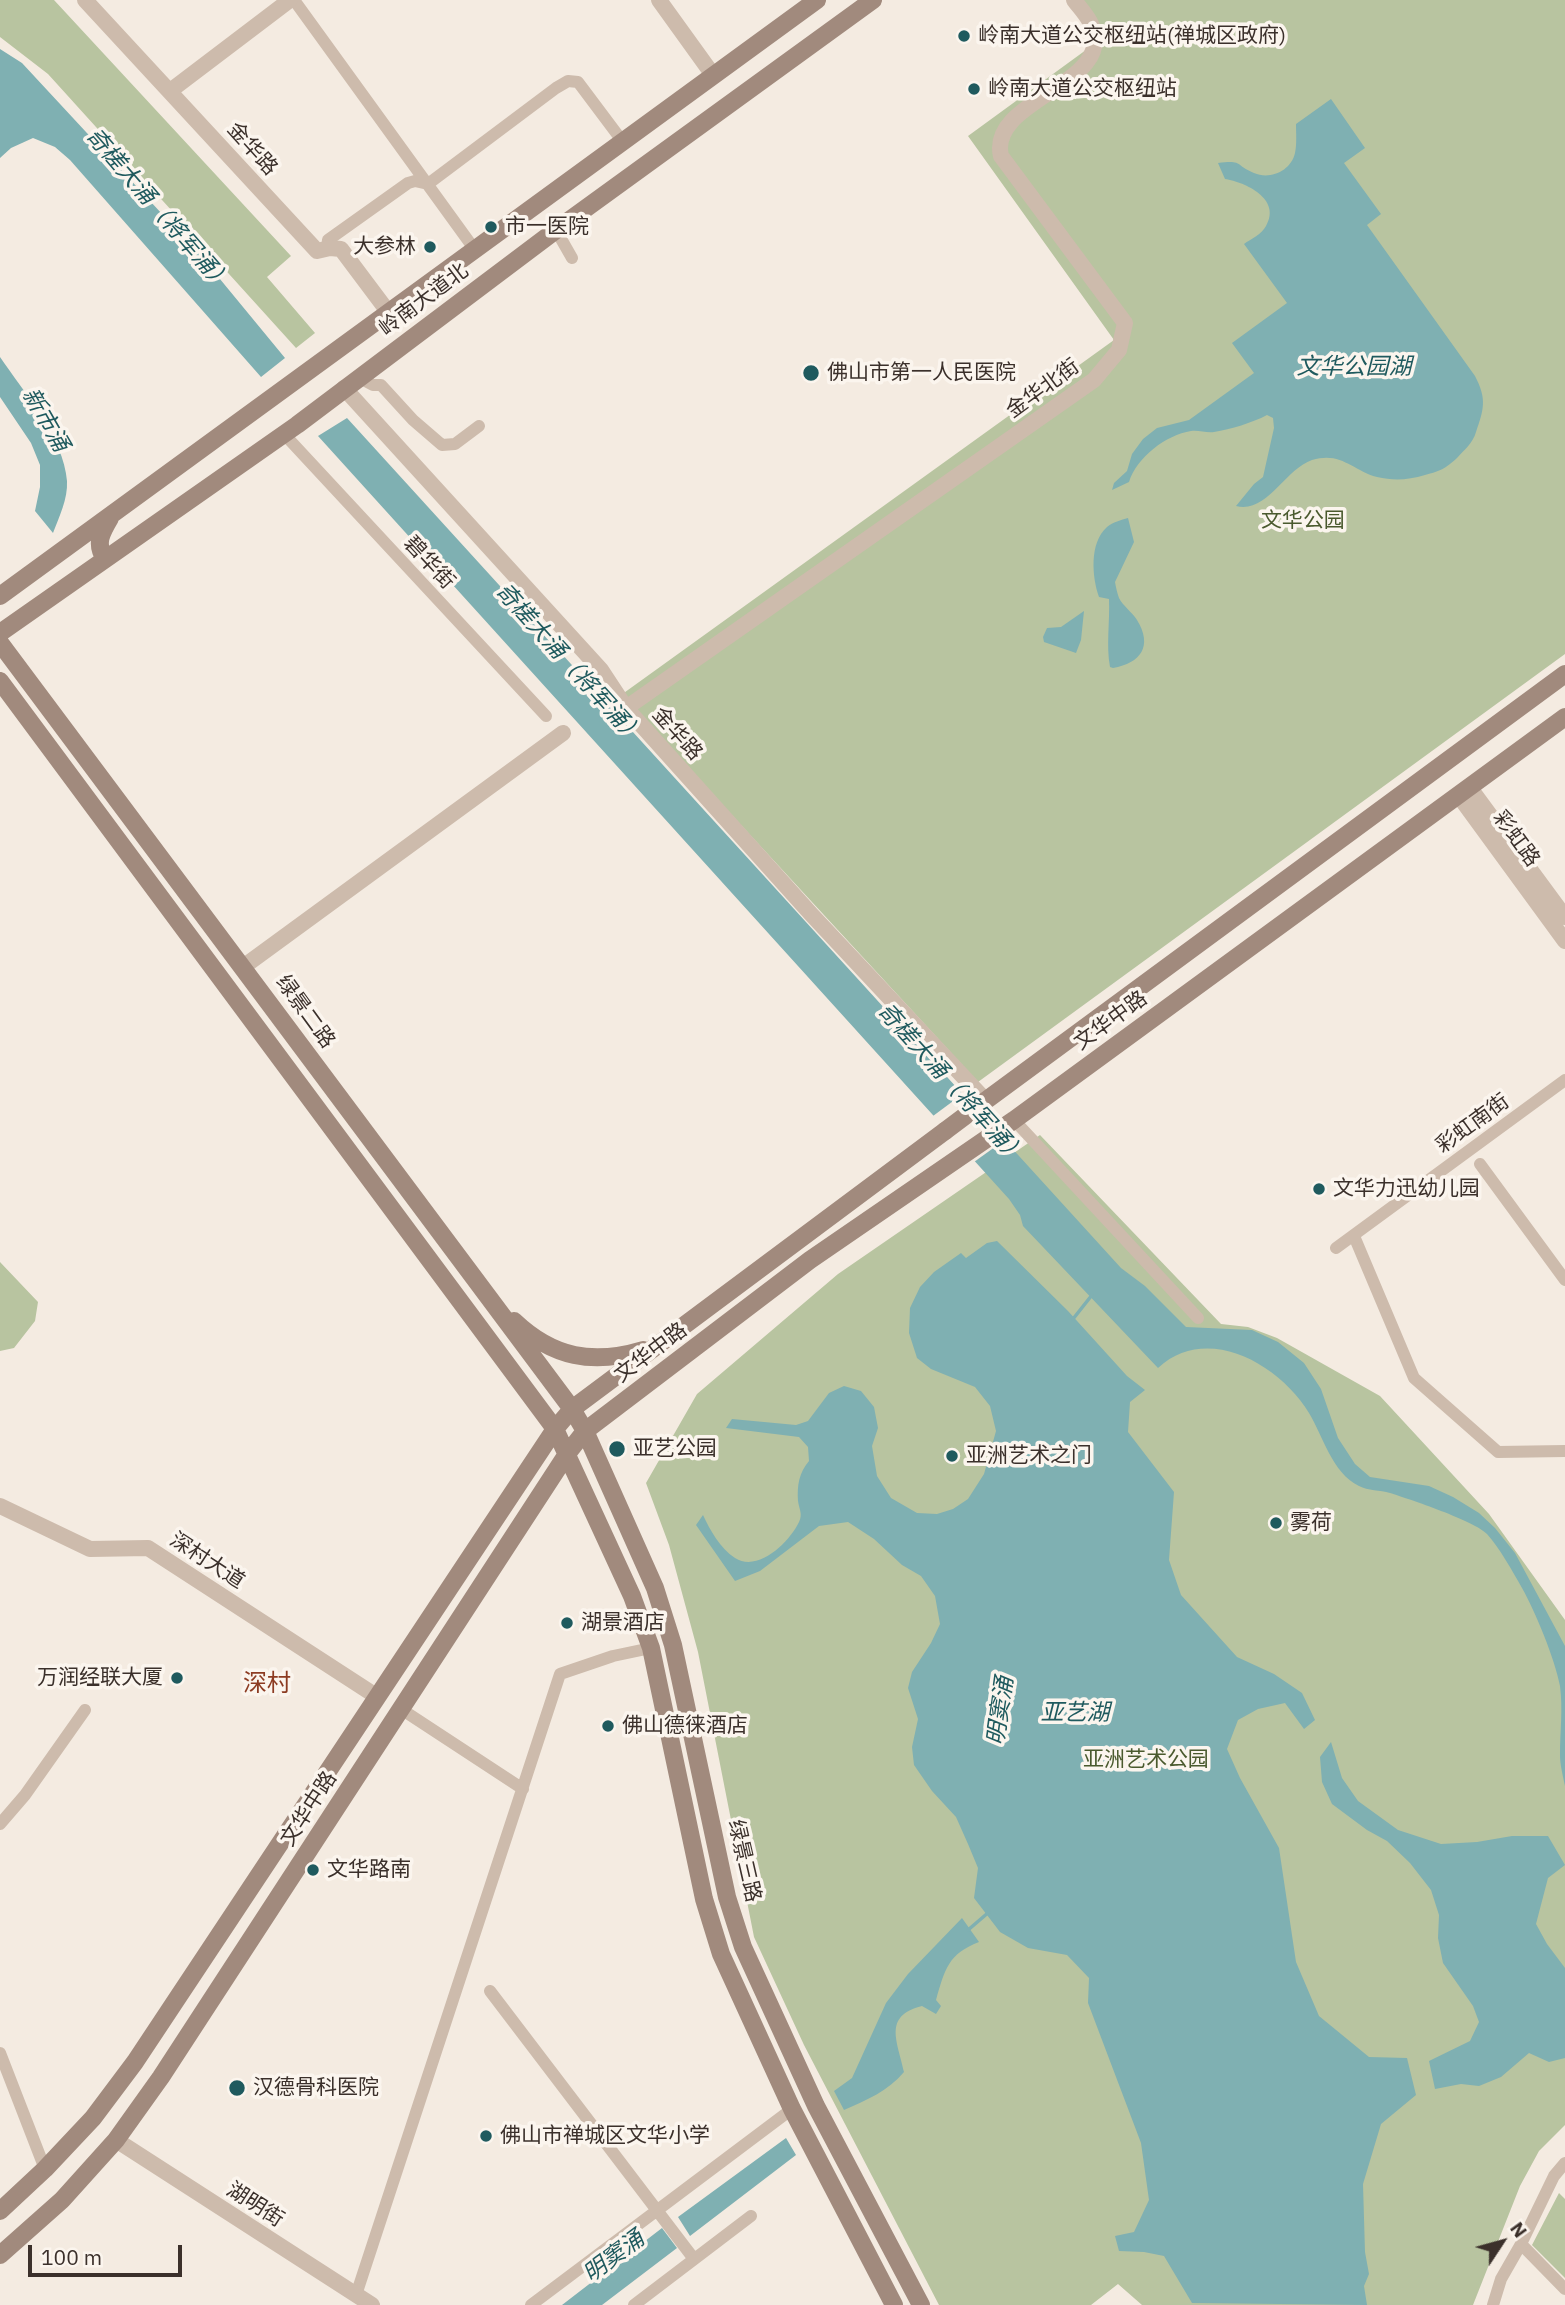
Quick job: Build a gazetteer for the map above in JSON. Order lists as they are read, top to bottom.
{
  "streets": {
    "main road": [
      "岭南大道北",
      "绿景二路",
      "文华中路",
      "绿景三路"
    ],
    "street": [
      "金华路",
      "金华北街",
      "碧华街",
      "彩虹路",
      "彩虹南街",
      "深村大道",
      "湖明街"
    ]
  },
  "crossings": [
    ["金华路", "岭南大道北"],
    ["金华路", "金华北街"],
    ["金华路", "文华中路"],
    ["岭南大道北", "碧华街"],
    ["彩虹路", "文华中路"],
    ["绿景二路", "文华中路"],
    ["绿景二路", "绿景三路"],
    ["文华中路", "深村大道"],
    ["文华中路", "绿景三路"],
    ["文华中路", "湖明街"]
  ],
  "districts": ["深村"],
  "water": [
    "奇槎大涌（将军涌）",
    "文华公园湖",
    "新市涌",
    "明窦涌",
    "亚艺湖"
  ],
  "parks": ["文华公园", "亚洲艺术公园"],
  "places": [
    "岭南大道公交枢纽站(禅城区政府)",
    "岭南大道公交枢纽站",
    "市一医院",
    "大参林",
    "佛山市第一人民医院",
    "文华力迅幼儿园",
    "亚艺公园",
    "亚洲艺术之门",
    "雾荷",
    "湖景酒店",
    "万润经联大厦",
    "佛山德徕酒店",
    "文华路南",
    "汉德骨科医院",
    "佛山市禅城区文华小学"
  ],
  "scale_bar": "100 m",
  "north": "top right"
}
